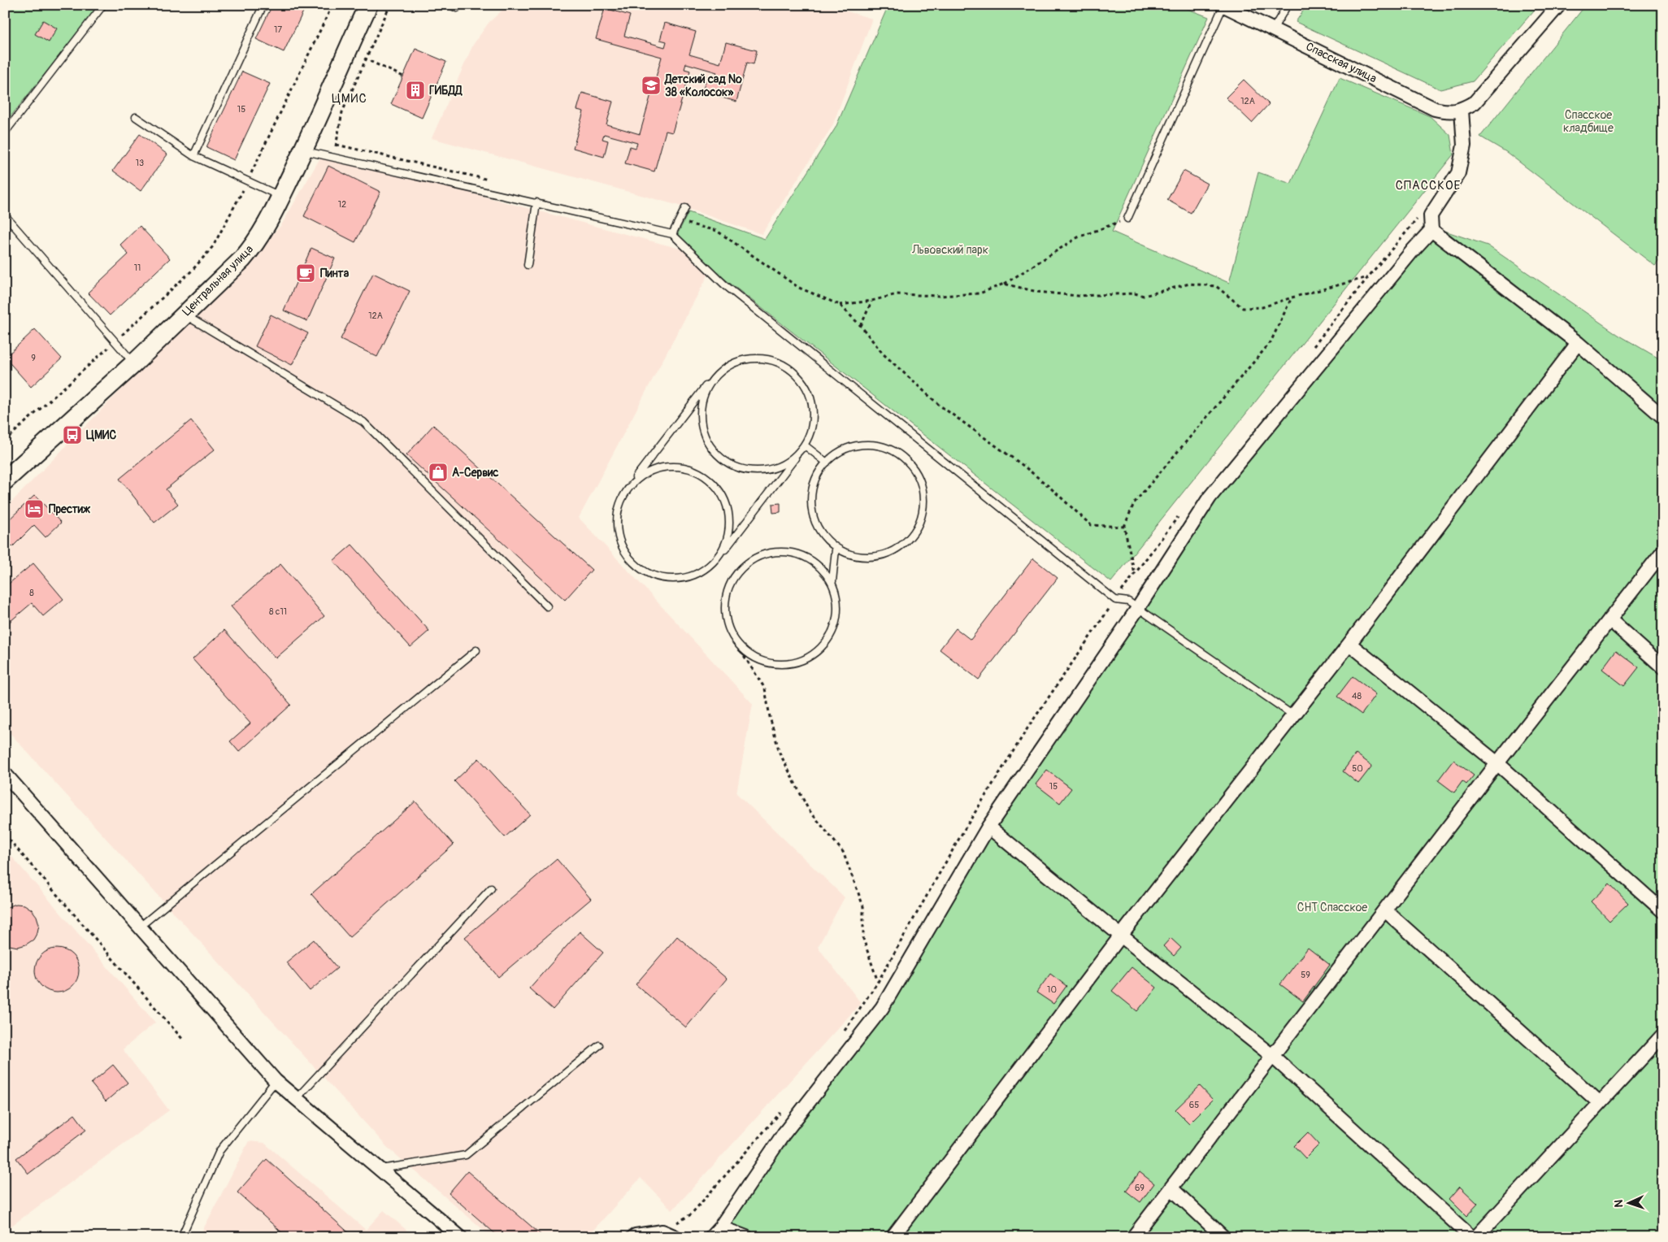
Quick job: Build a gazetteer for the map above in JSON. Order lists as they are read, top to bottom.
{
  "streets": {
    "street": ["Спасская улица", "Центральная улица"]
  },
  "districts": ["ЦМИС", "СПАССКОЕ"],
  "parks": ["Спасское кладбище", "Львовский парк", "СНТ Спасское"],
  "places": {
    "school or university": ["Детский сад № 38 «Колосок»"],
    "building": ["ГИБДД"],
    "cafe": ["Пинта"],
    "bus stop": ["ЦМИС"],
    "shop": ["A-Сервис"],
    "hotel": ["Престиж"]
  },
  "house_numbers": [
    "17",
    "12А",
    "15",
    "13",
    "12",
    "11",
    "12А",
    "9",
    "8",
    "8 с11",
    "48",
    "50",
    "15",
    "59",
    "10",
    "65",
    "69"
  ],
  "north": "left"
}
